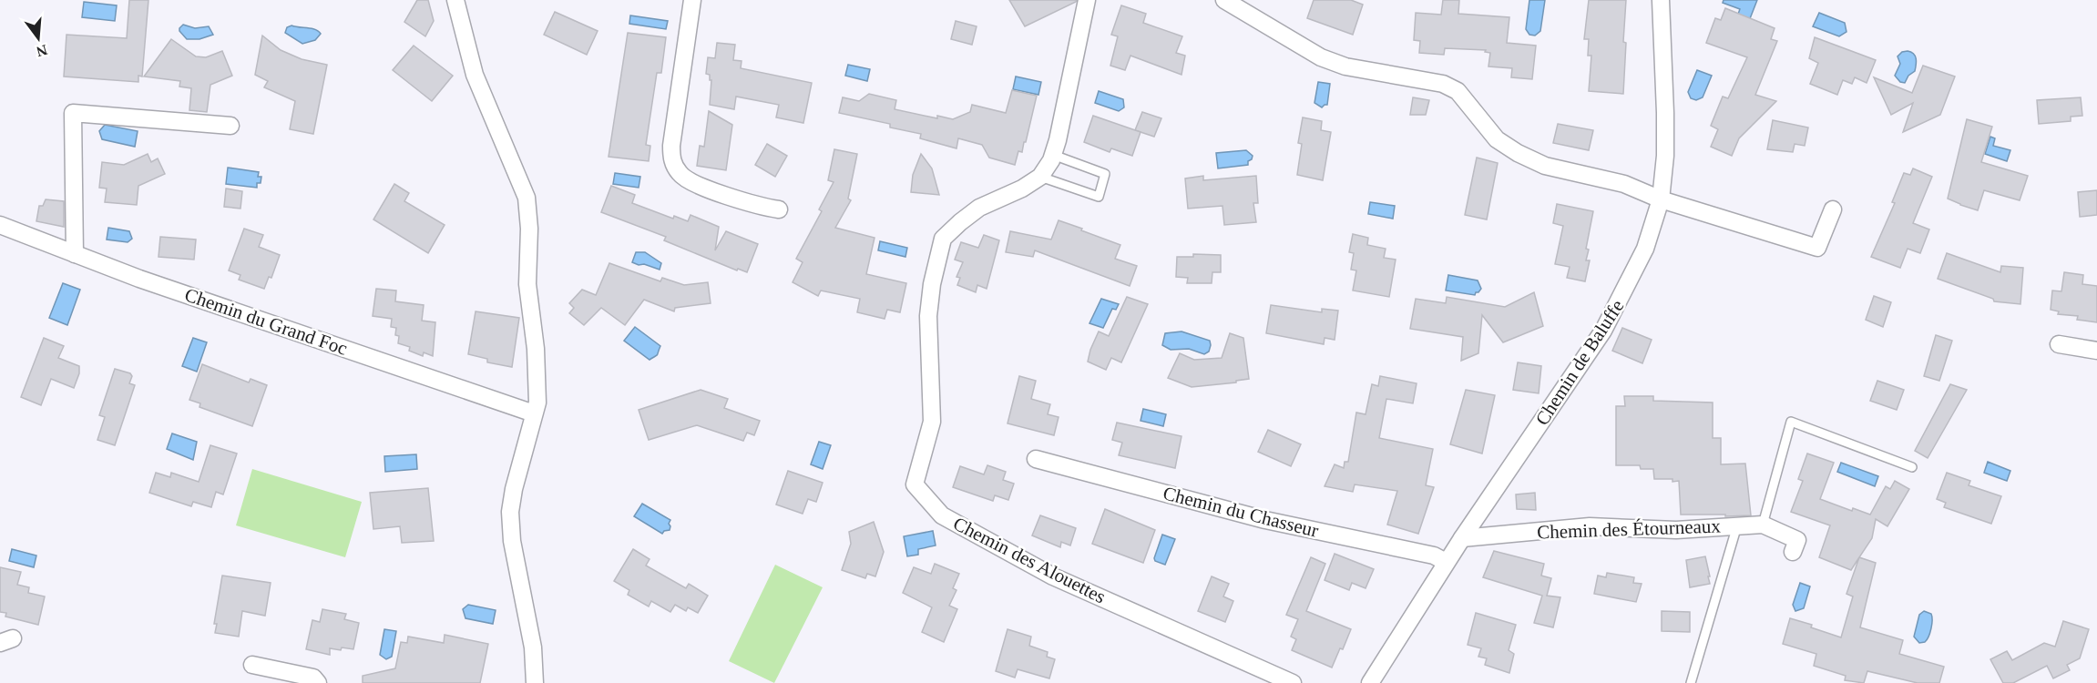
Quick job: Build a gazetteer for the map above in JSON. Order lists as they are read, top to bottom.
{
  "streets": {
    "street": [
      "Chemin du Grand Foc",
      "Chemin de Baluffe",
      "Chemin du Chasseur",
      "Chemin des Étourneaux",
      "Chemin des Alouettes"
    ]
  },
  "crossings": [
    ["Chemin de Baluffe", "Chemin du Chasseur"],
    ["Chemin de Baluffe", "Chemin des Étourneaux"]
  ],
  "north": "bottom"
}
